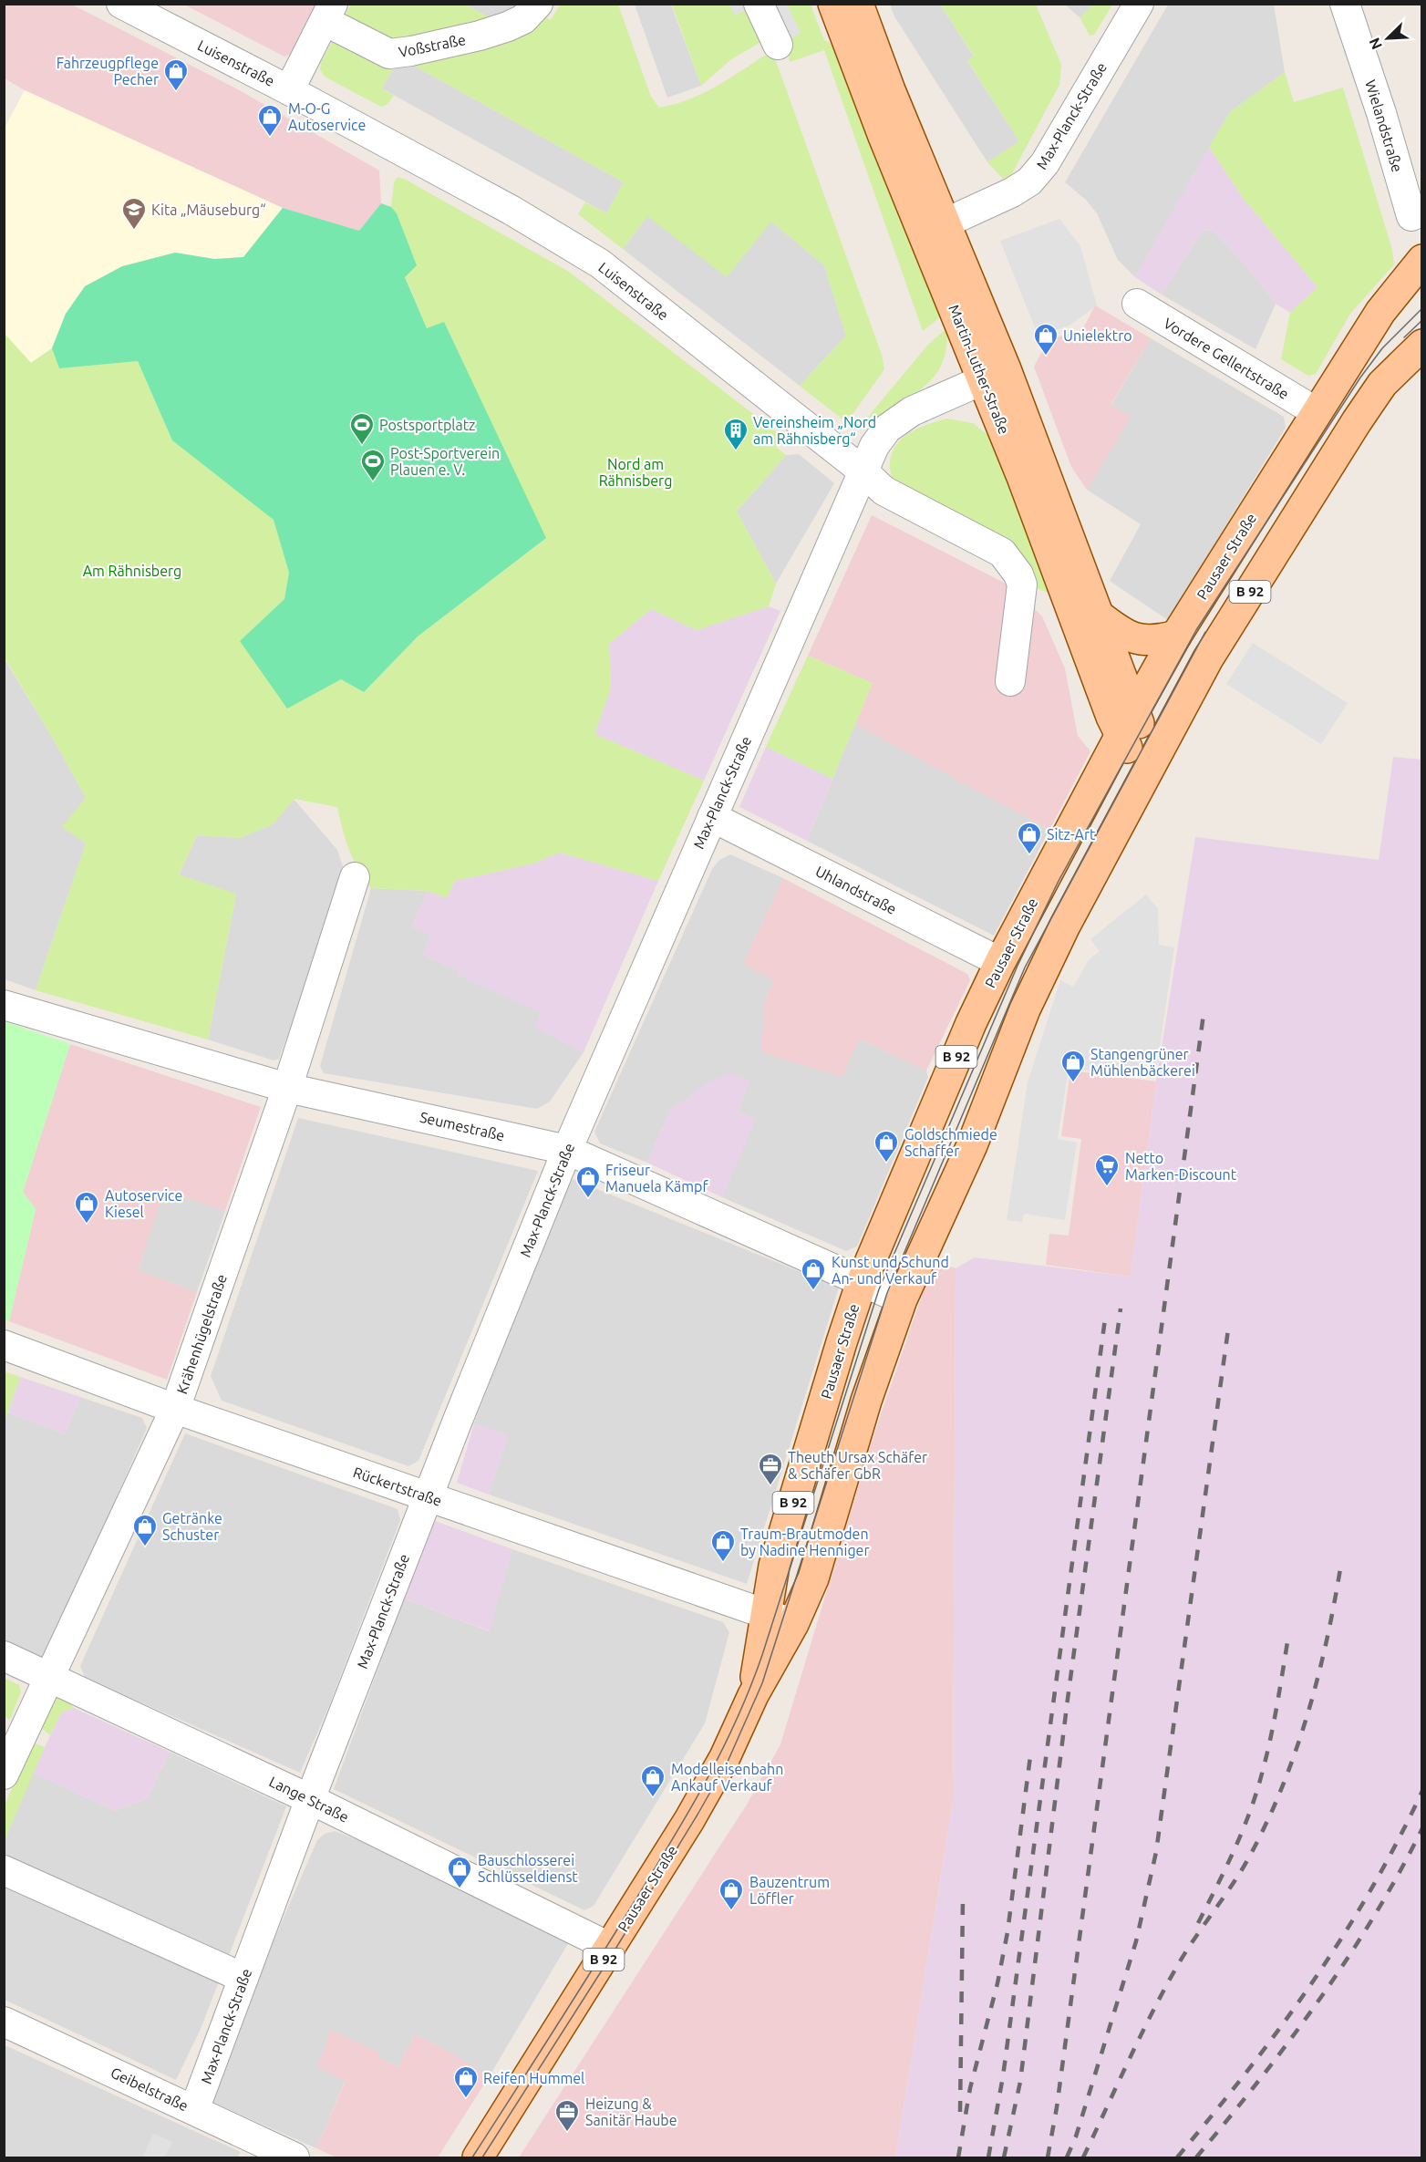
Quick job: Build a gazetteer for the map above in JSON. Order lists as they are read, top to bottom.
{
  "streets": {
    "main road": ["Martin-Luther-Straße", "Pausaer Straße", "B 92"],
    "street": [
      "Voßstraße",
      "Luisenstraße",
      "Max-Planck-Straße",
      "Wielandstraße",
      "Vordere Gellertstraße",
      "Uhlandstraße",
      "Seumestraße",
      "Krähenhügelstraße",
      "Rückertstraße",
      "Lange Straße",
      "Geibelstraße"
    ]
  },
  "crossings": [
    ["Voßstraße", "Luisenstraße"],
    ["Luisenstraße", "Max-Planck-Straße"],
    ["Max-Planck-Straße", "Martin-Luther-Straße"],
    ["Max-Planck-Straße", "Uhlandstraße"],
    ["Max-Planck-Straße", "Seumestraße"],
    ["Max-Planck-Straße", "Rückertstraße"],
    ["Max-Planck-Straße", "Lange Straße"],
    ["Max-Planck-Straße", "Geibelstraße"],
    ["Vordere Gellertstraße", "Pausaer Straße"],
    ["Martin-Luther-Straße", "Pausaer Straße"],
    ["Pausaer Straße", "Uhlandstraße"],
    ["Pausaer Straße", "Seumestraße"],
    ["Pausaer Straße", "Rückertstraße"],
    ["Pausaer Straße", "Lange Straße"],
    ["Seumestraße", "Krähenhügelstraße"],
    ["Krähenhügelstraße", "Rückertstraße"],
    ["Krähenhügelstraße", "Lange Straße"]
  ],
  "parks": ["Nord am Rähnisberg", "Am Rähnisberg"],
  "places": {
    "shop": [
      "Fahrzeugpflege Pecher",
      "M-O-G Autoservice",
      "Unielektro",
      "Sitz-Art",
      "Stangengrüner Mühlenbäckerei",
      "Goldschmiede Schaffer",
      "Friseur Manuela Kämpf",
      "Autoservice Kiesel",
      "Kunst und Schund An- und Verkauf",
      "Getränke Schuster",
      "Traum-Brautmoden by Nadine Henniger",
      "Modelleisenbahn Ankauf Verkauf",
      "Bauschlosserei Schlüsseldienst",
      "Bauzentrum Löffler",
      "Reifen Hummel"
    ],
    "school or university": ["Kita „Mäuseburg“"],
    "sports": ["Postsportplatz", "Post-Sportverein Plauen e. V."],
    "building": ["Vereinsheim „Nord am Rähnisberg“"],
    "supermarket": ["Netto Marken-Discount"],
    "office": ["Theuth Ursax Schäfer & Schäfer GbR", "Heizung & Sanitär Haube"]
  },
  "north": "bottom left"
}
